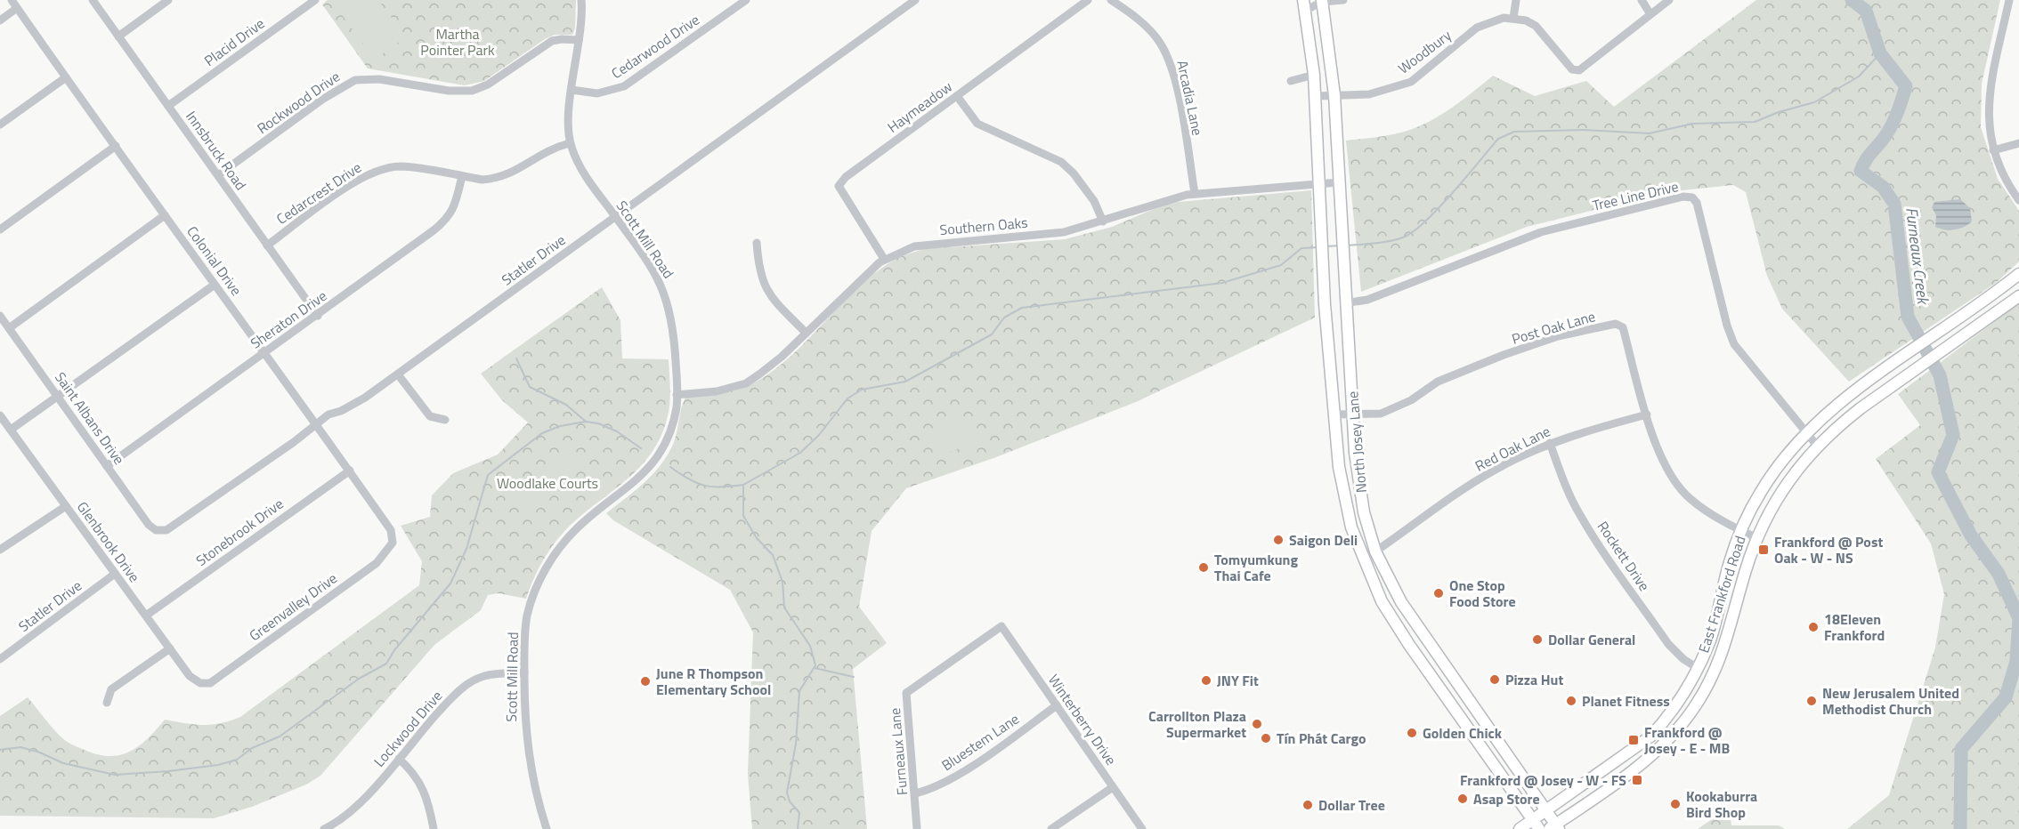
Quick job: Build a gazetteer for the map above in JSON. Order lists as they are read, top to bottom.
{
  "streets": {
    "main road": ["North Josey Lane", "East Frankford Road"],
    "street": [
      "Placid Drive",
      "Cedarwood Drive",
      "Woodbury",
      "Arcadia Lane",
      "Rockwood Drive",
      "Haymeadow",
      "Innsbruck Road",
      "Cedarcrest Drive",
      "Tree Line Drive",
      "Southern Oaks",
      "Scott Mill Road",
      "Statler Drive",
      "Colonial Drive",
      "Sheraton Drive",
      "Post Oak Lane",
      "Saint Albans Drive",
      "Red Oak Lane",
      "Stonebrook Drive",
      "Glenbrook Drive",
      "Rockett Drive",
      "Greenvalley Drive",
      "Winterberry Drive",
      "Lockwood Drive",
      "Bluestem Lane",
      "Furneaux Lane"
    ]
  },
  "crossings": [
    ["Placid Drive", "Innsbruck Road"],
    ["Cedarwood Drive", "Scott Mill Road"],
    ["Woodbury", "North Josey Lane"],
    ["Arcadia Lane", "Southern Oaks"],
    ["Rockwood Drive", "Innsbruck Road"],
    ["Rockwood Drive", "Scott Mill Road"],
    ["Haymeadow", "Southern Oaks"],
    ["Innsbruck Road", "Cedarcrest Drive"],
    ["Innsbruck Road", "Sheraton Drive"],
    ["Cedarcrest Drive", "Scott Mill Road"],
    ["Cedarcrest Drive", "Sheraton Drive"],
    ["Tree Line Drive", "North Josey Lane"],
    ["Tree Line Drive", "East Frankford Road"],
    ["Southern Oaks", "Scott Mill Road"],
    ["Southern Oaks", "North Josey Lane"],
    ["Scott Mill Road", "Statler Drive"],
    ["Scott Mill Road", "Lockwood Drive"],
    ["Statler Drive", "Colonial Drive"],
    ["Statler Drive", "Saint Albans Drive"],
    ["Statler Drive", "Glenbrook Drive"],
    ["Colonial Drive", "Sheraton Drive"],
    ["Colonial Drive", "Stonebrook Drive"],
    ["Colonial Drive", "Greenvalley Drive"],
    ["Sheraton Drive", "Saint Albans Drive"],
    ["Post Oak Lane", "North Josey Lane"],
    ["Post Oak Lane", "Red Oak Lane"],
    ["Post Oak Lane", "East Frankford Road"],
    ["North Josey Lane", "Red Oak Lane"],
    ["North Josey Lane", "East Frankford Road"],
    ["Red Oak Lane", "Rockett Drive"],
    ["Stonebrook Drive", "Glenbrook Drive"],
    ["Glenbrook Drive", "Greenvalley Drive"],
    ["Rockett Drive", "East Frankford Road"],
    ["Winterberry Drive", "Bluestem Lane"],
    ["Winterberry Drive", "Furneaux Lane"],
    ["Bluestem Lane", "Furneaux Lane"]
  ],
  "water": ["Furneaux Creek"],
  "parks": ["Martha Pointer Park", "Woodlake Courts"],
  "places": {
    "other": [
      "Saigon Deli",
      "Tomyumkung Thai Cafe",
      "One Stop Food Store",
      "18Eleven Frankford",
      "Dollar General",
      "Pizza Hut",
      "JNY Fit",
      "June R Thompson Elementary School",
      "Planet Fitness",
      "New Jerusalem United Methodist Church",
      "Carrollton Plaza Supermarket",
      "Golden Chick",
      "Tín Phát Cargo",
      "Asap Store",
      "Kookaburra Bird Shop",
      "Dollar Tree"
    ],
    "transit": ["Frankford @ Post Oak - W - NS", "Frankford @ Josey - E - MB", "Frankford @ Josey - W - FS"]
  }
}
